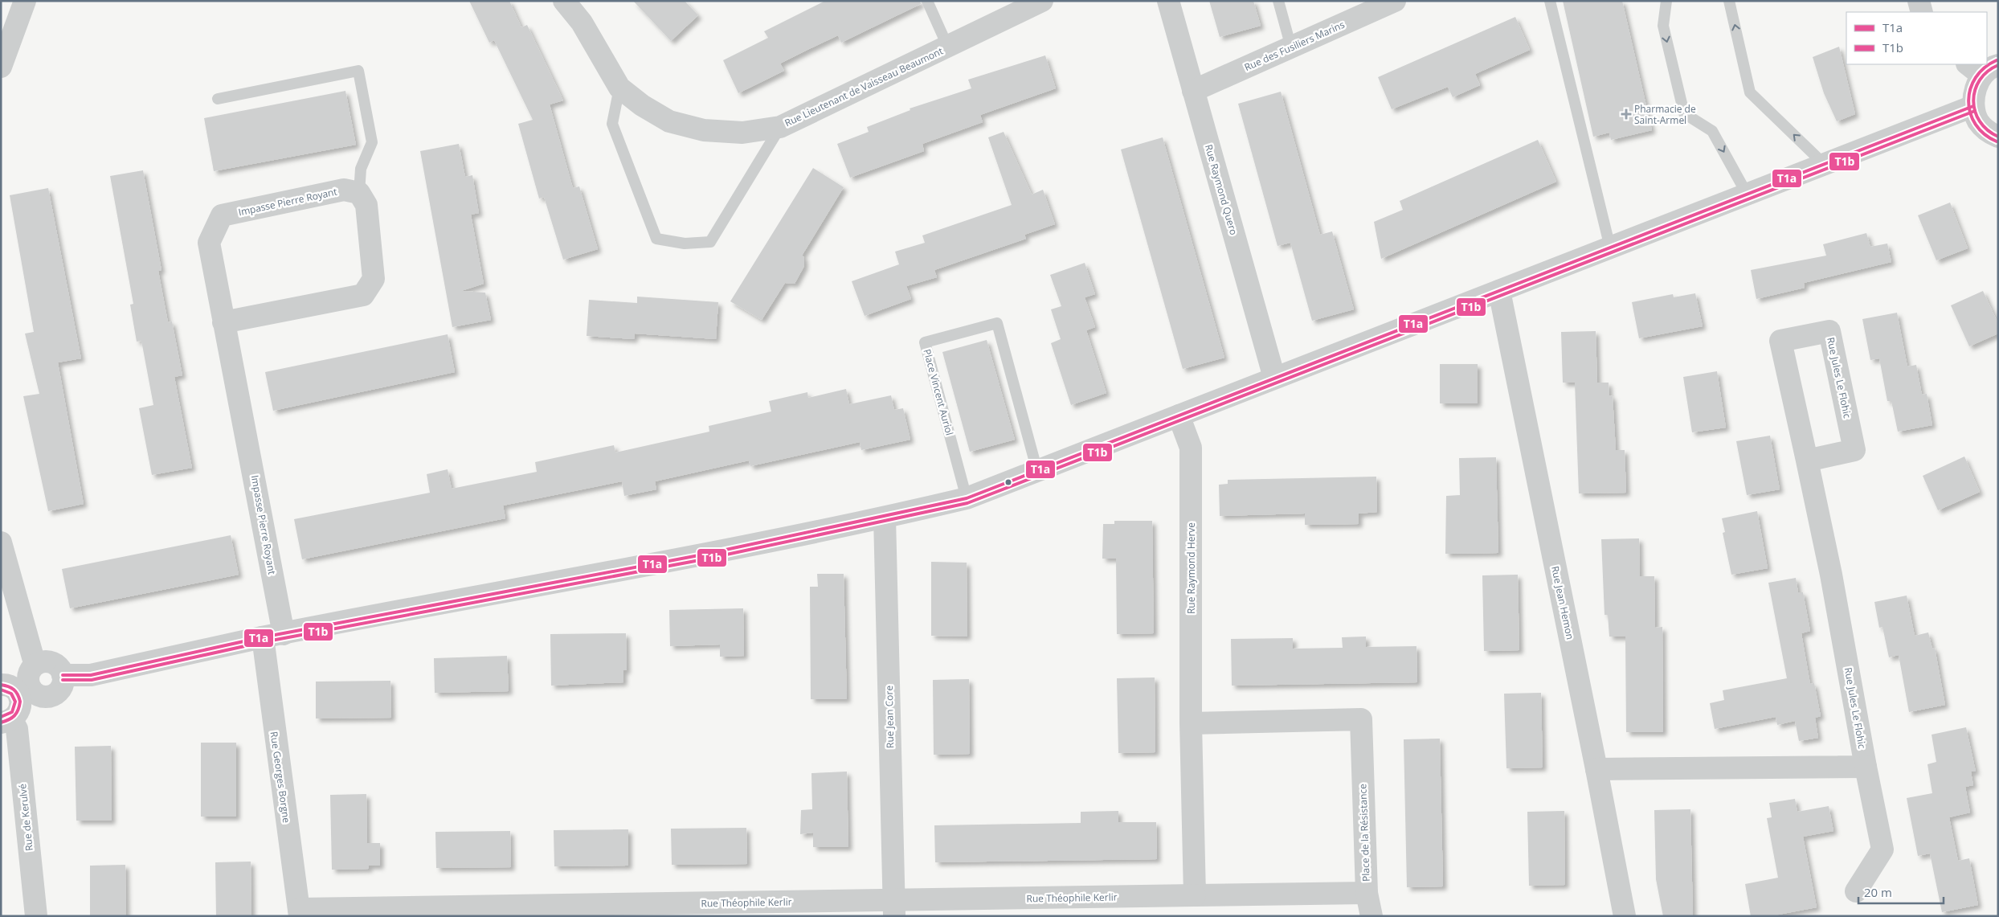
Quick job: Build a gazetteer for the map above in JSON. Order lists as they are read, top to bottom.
{
  "streets": {
    "street": [
      "Rue des Fusiliers Marins",
      "Rue Lieutenant de Vaisseau Beaumont",
      "Rue Raymond Quero",
      "Impasse Pierre Royant",
      "Rue Jules Le Flohic",
      "Rue Raymond Herve",
      "Rue Jean Hemon",
      "Rue Jean Core",
      "Rue Georges Borgne",
      "Rue de Kerulvé",
      "Place de la Résistance",
      "Rue Théophile Kerlir"
    ],
    "lane": ["Place Vincent Auriol"]
  },
  "crossings": [
    ["Rue des Fusiliers Marins", "Rue Raymond Quero"],
    ["Rue Raymond Herve", "Place de la Résistance"],
    ["Rue Jean Core", "Rue Théophile Kerlir"],
    ["Rue Georges Borgne", "Rue Théophile Kerlir"],
    ["Place de la Résistance", "Rue Théophile Kerlir"]
  ],
  "places": {
    "health": ["Pharmacie de Saint-Armel"]
  },
  "lines": ["transit line T1b", "transit line T1a"],
  "legend": ["T1a", "T1b"],
  "scale_bar": "20 m"
}
